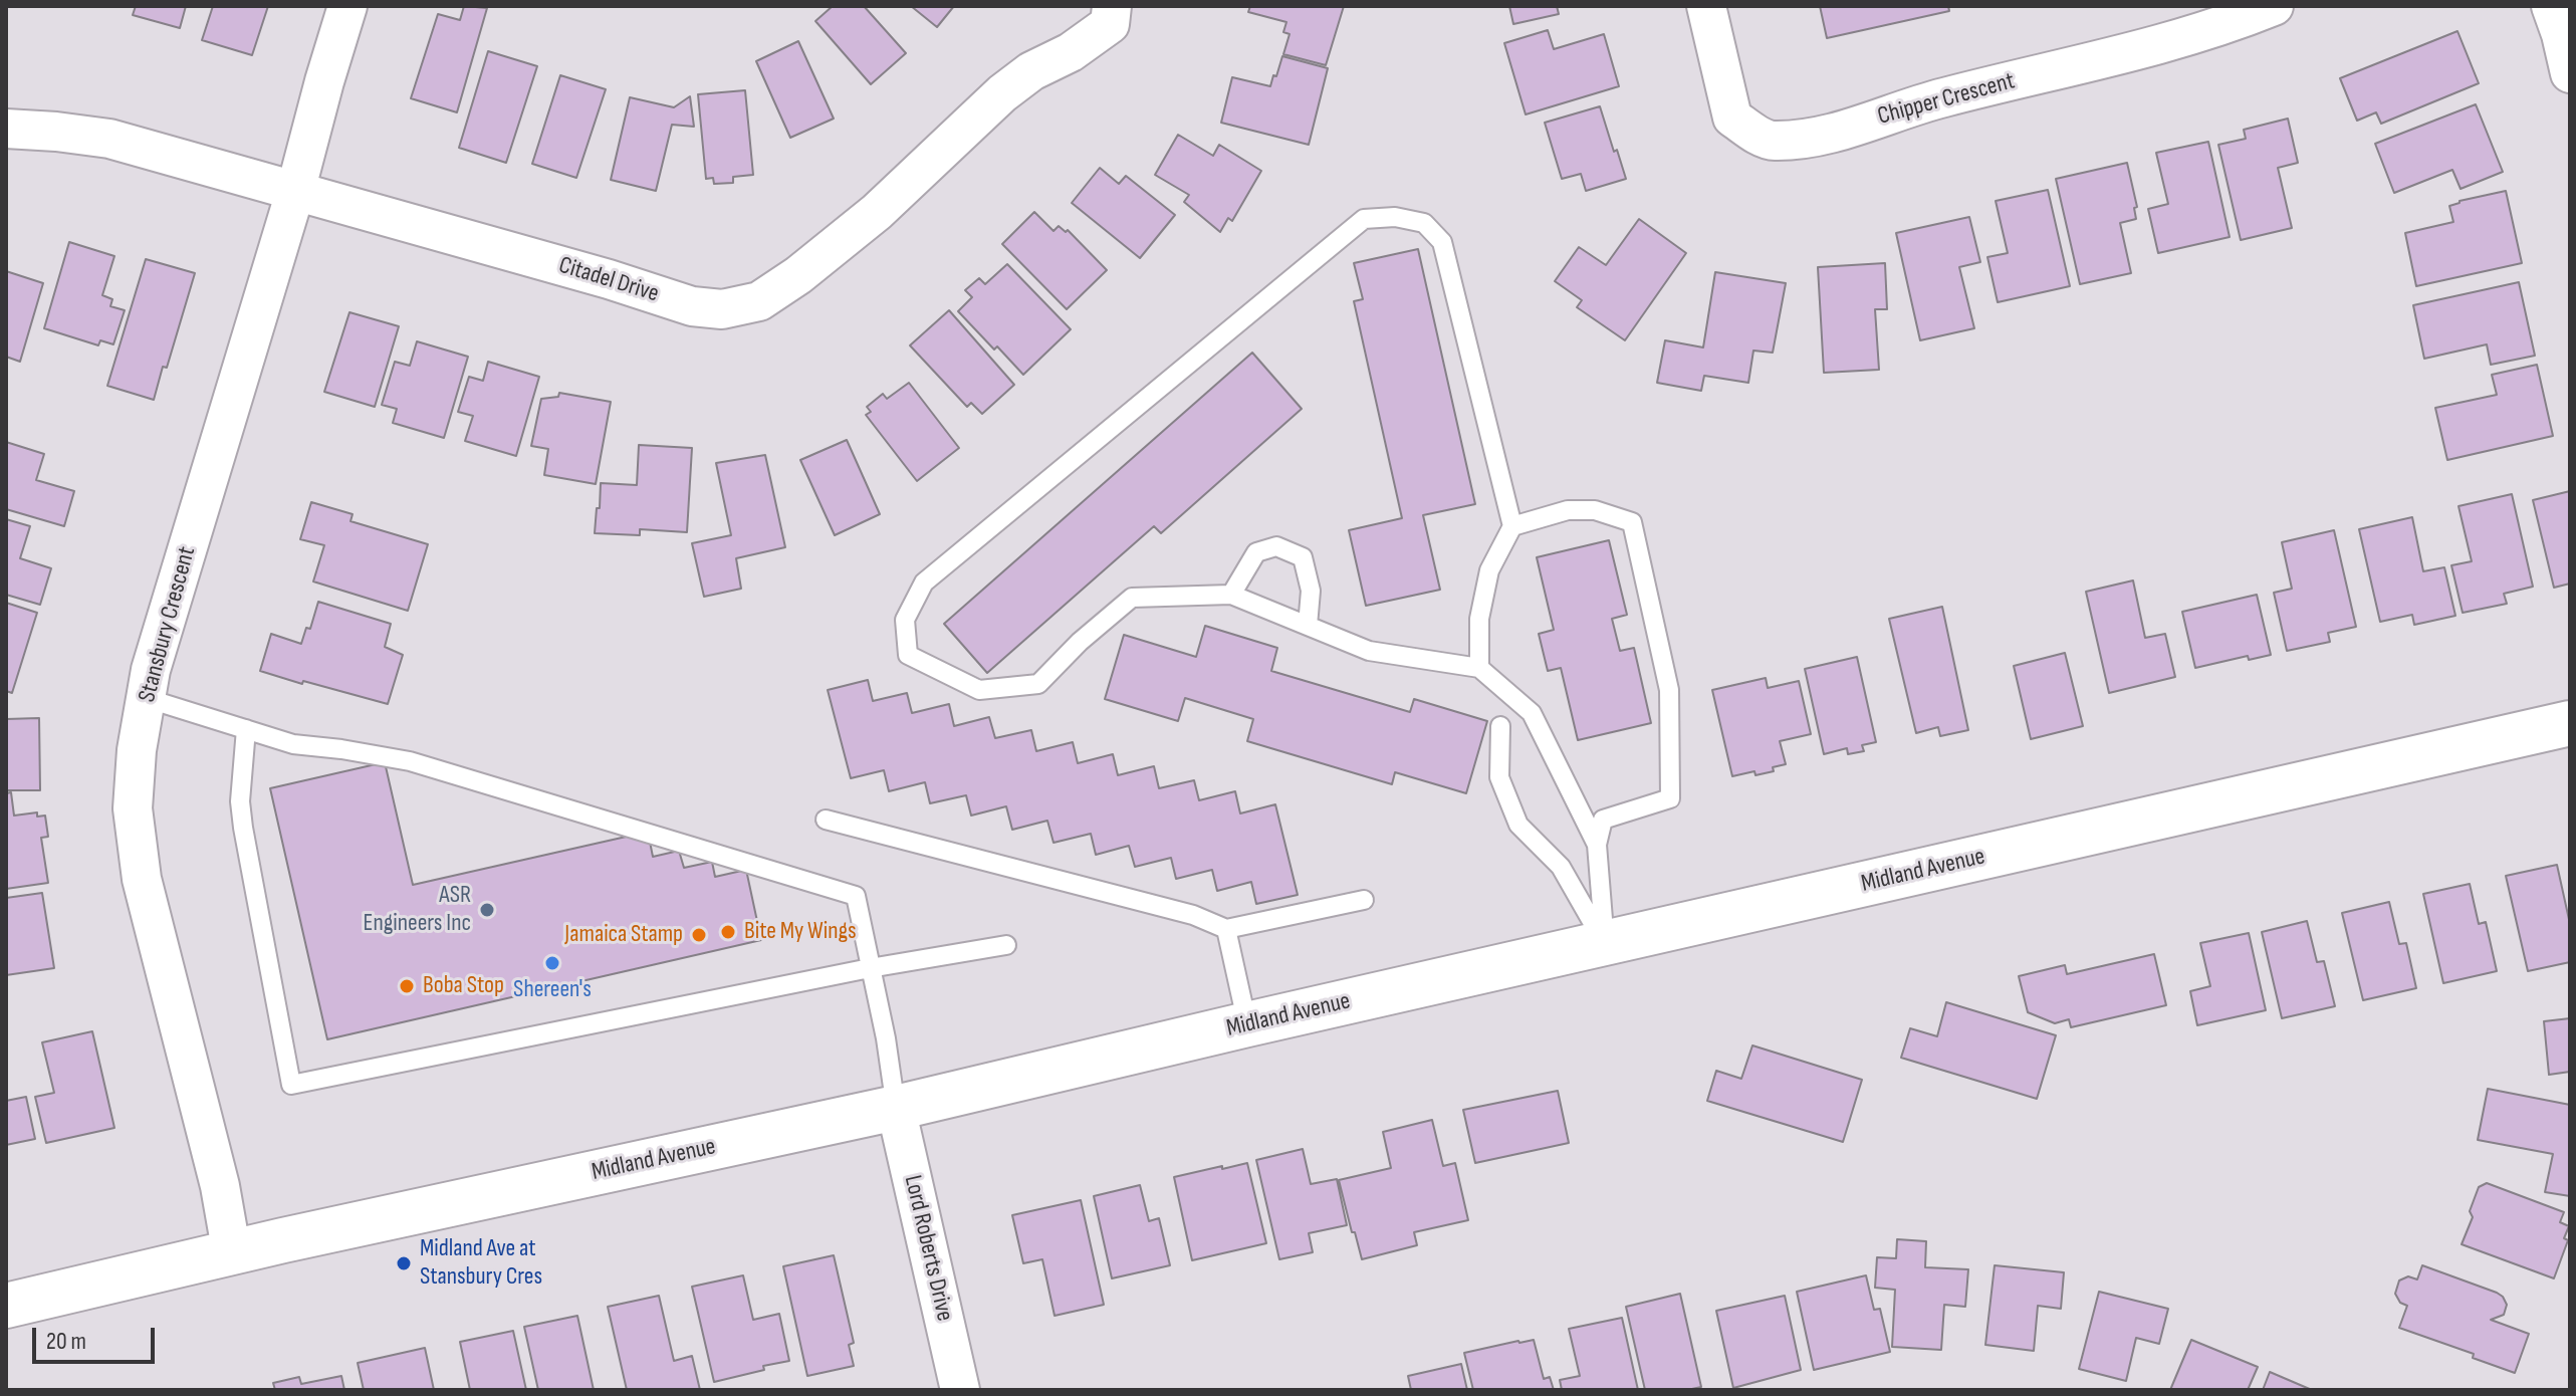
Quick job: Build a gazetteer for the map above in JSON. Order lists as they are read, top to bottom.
{
  "streets": {
    "main road": ["Midland Avenue"],
    "street": [
      "Chipper Crescent",
      "Citadel Drive",
      "Stansbury Crescent",
      "Lord Roberts Drive"
    ]
  },
  "crossings": [
    ["Citadel Drive", "Stansbury Crescent"],
    ["Stansbury Crescent", "Midland Avenue"],
    ["Midland Avenue", "Lord Roberts Drive"]
  ],
  "places": [
    "ASR Engineers Inc",
    "Bite My Wings",
    "Jamaica Stamp",
    "Shereen's",
    "Boba Stop",
    "Midland Ave at Stansbury Cres"
  ],
  "scale_bar": "20 m"
}
